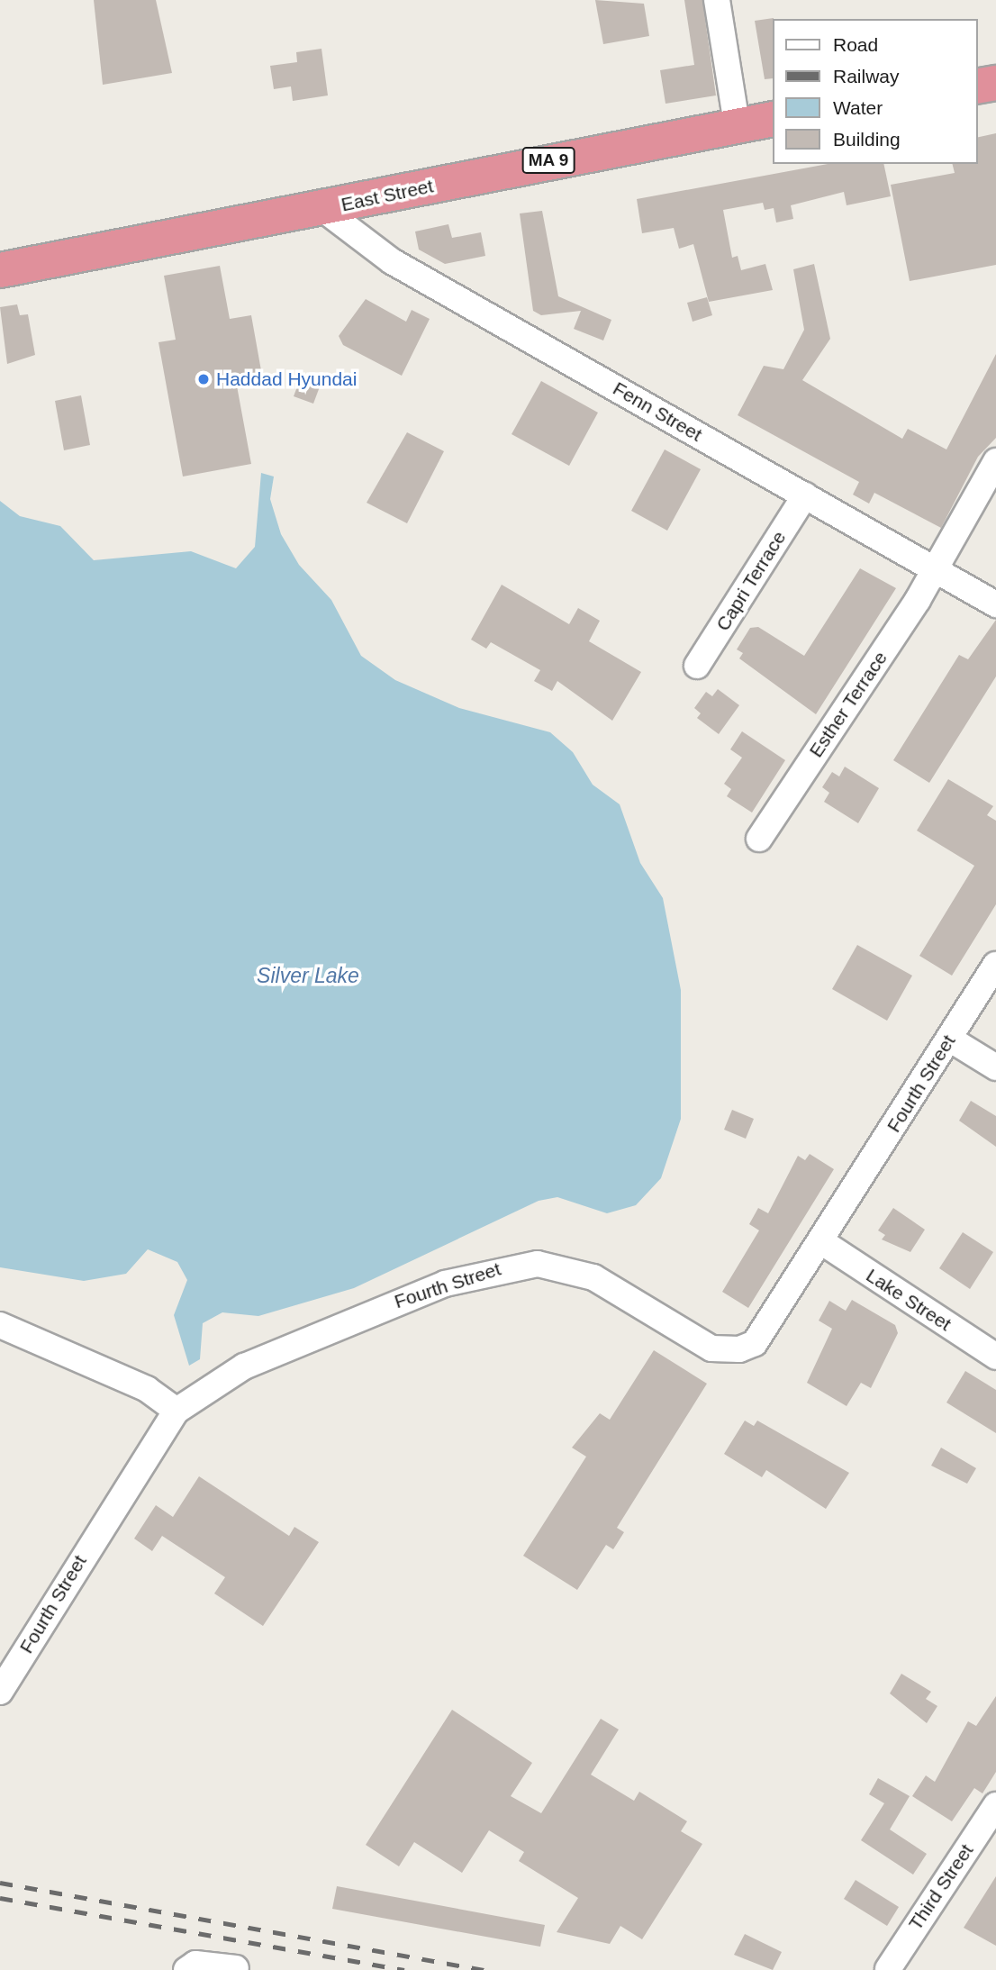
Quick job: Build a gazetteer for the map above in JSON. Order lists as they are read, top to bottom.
{
  "streets": {
    "highway": ["MA 9", "East Street"],
    "street": [
      "Fenn Street",
      "Capri Terrace",
      "Esther Terrace",
      "Fourth Street",
      "Lake Street",
      "Third Street"
    ]
  },
  "crossings": [
    ["East Street", "Fenn Street"],
    ["Fenn Street", "Capri Terrace"],
    ["Fenn Street", "Esther Terrace"],
    ["Fourth Street", "Lake Street"]
  ],
  "water": ["Silver Lake"],
  "places": ["Haddad Hyundai"],
  "legend": [
    "Road",
    "Railway",
    "Water",
    "Building"
  ]
}
